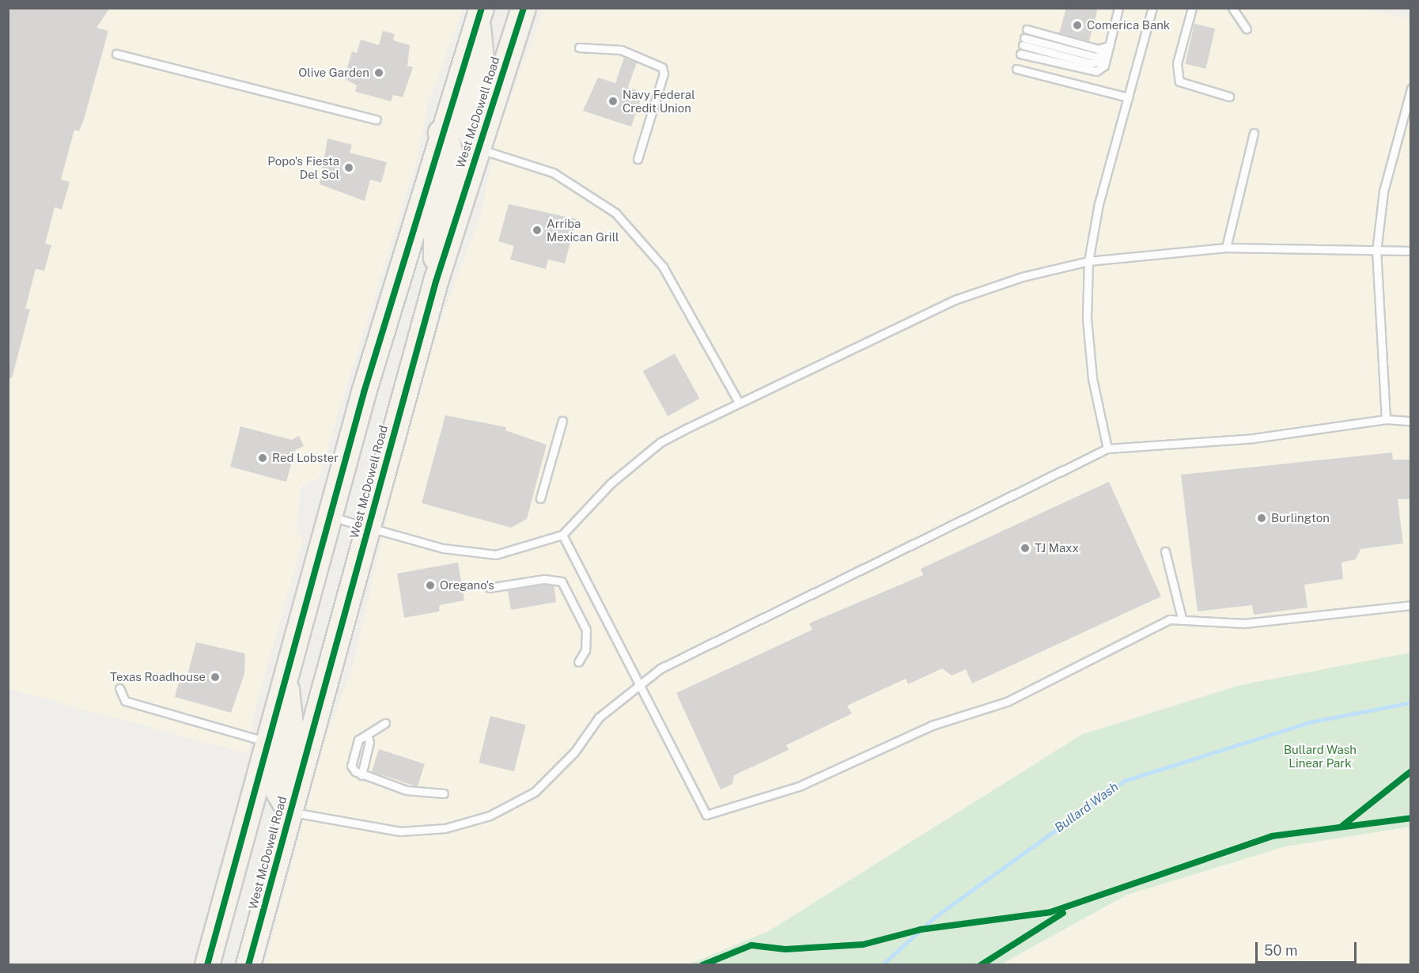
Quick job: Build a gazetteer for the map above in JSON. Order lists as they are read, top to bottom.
{
  "streets": {
    "main road": ["West McDowell Road"]
  },
  "water": ["Bullard Wash"],
  "parks": ["Bullard Wash Linear Park"],
  "places": [
    "Comerica Bank",
    "Olive Garden",
    "Navy Federal Credit Union",
    "Popo's Fiesta Del Sol",
    "Arriba Mexican Grill",
    "Red Lobster",
    "Burlington",
    "TJ Maxx",
    "Oregano's",
    "Texas Roadhouse"
  ],
  "scale_bar": "50 m"
}
